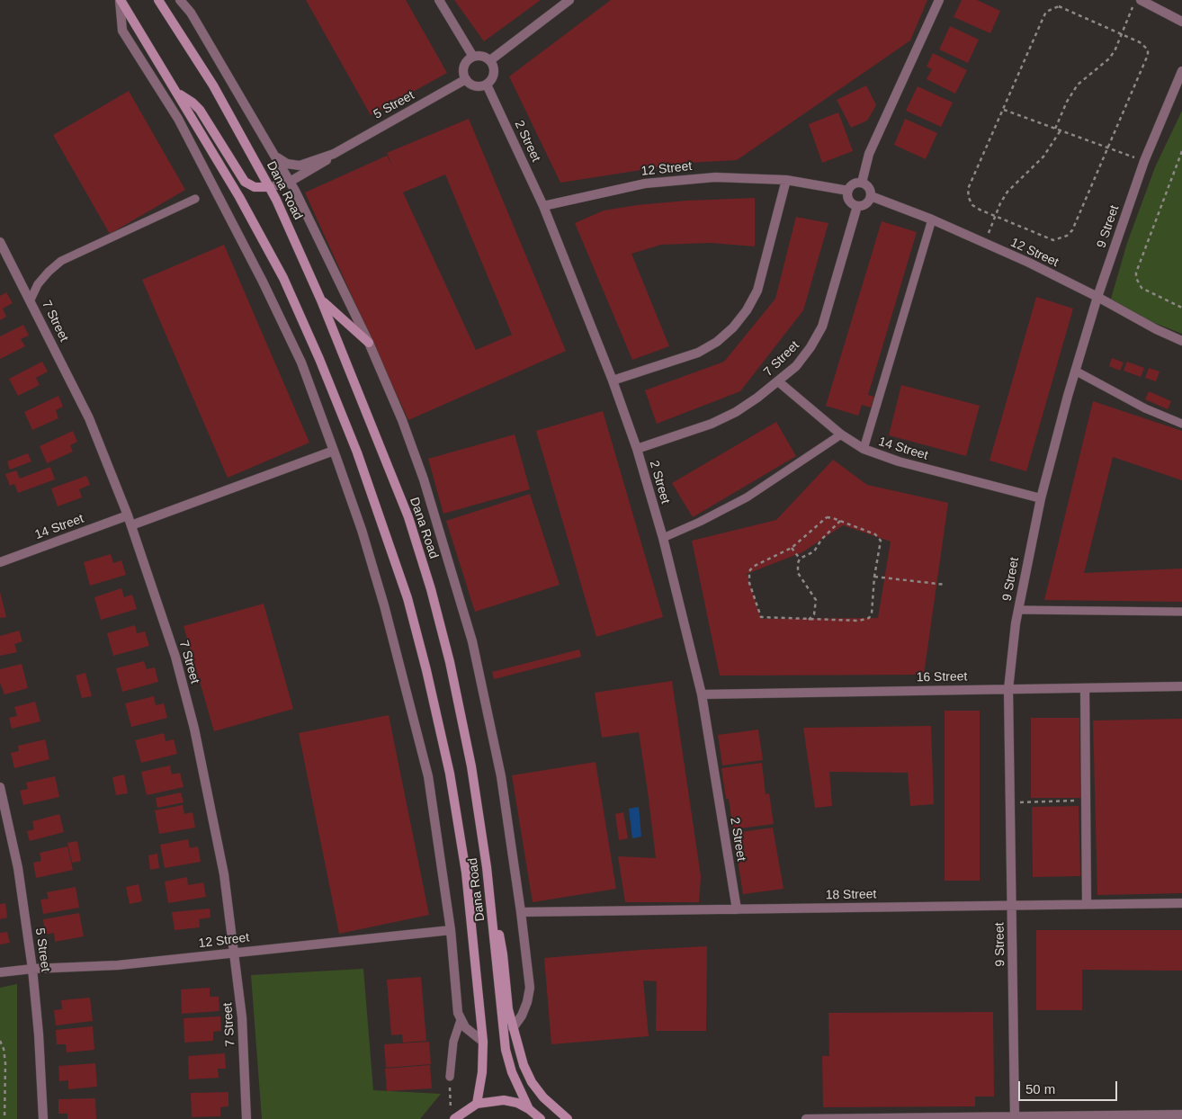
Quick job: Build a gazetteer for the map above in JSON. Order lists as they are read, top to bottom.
{
  "streets": {
    "street": [
      "5 Street",
      "2 Street",
      "12 Street",
      "Dana Road",
      "9 Street",
      "7 Street",
      "14 Street",
      "16 Street",
      "18 Street"
    ]
  },
  "crossings": [
    ["5 Street", "2 Street"],
    ["5 Street", "12 Street"],
    ["5 Street", "Dana Road"],
    ["2 Street", "12 Street"],
    ["2 Street", "7 Street"],
    ["2 Street", "16 Street"],
    ["2 Street", "18 Street"],
    ["12 Street", "9 Street"],
    ["12 Street", "7 Street"],
    ["9 Street", "14 Street"],
    ["9 Street", "16 Street"],
    ["9 Street", "18 Street"],
    ["7 Street", "14 Street"]
  ],
  "scale_bar": "50 m"
}
